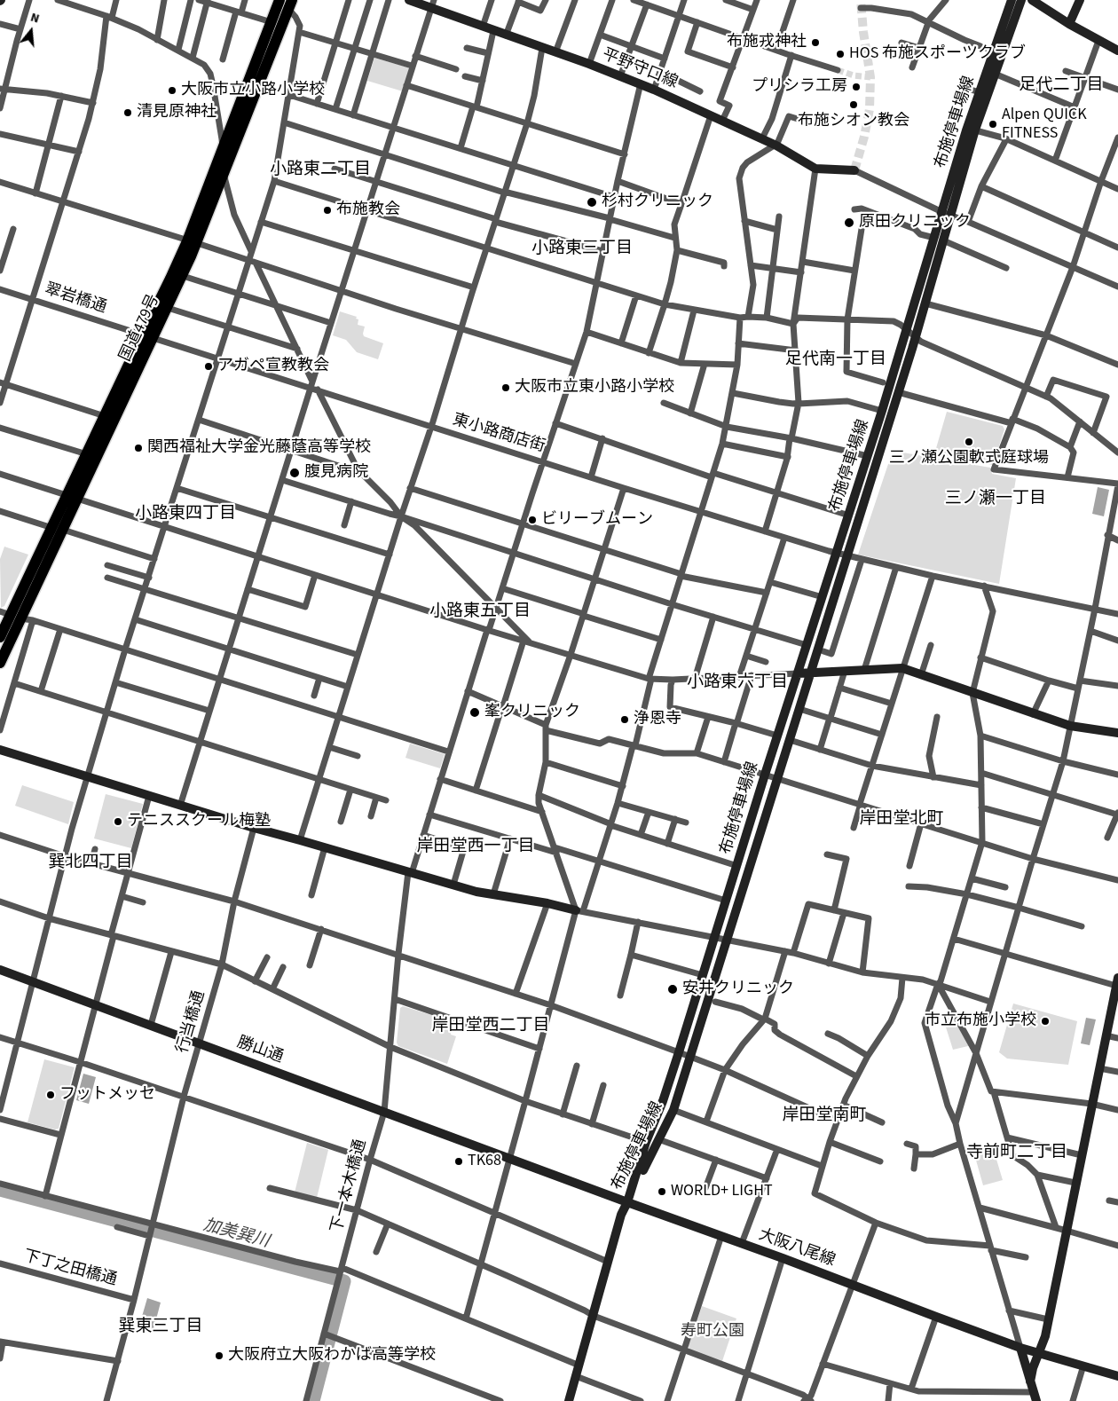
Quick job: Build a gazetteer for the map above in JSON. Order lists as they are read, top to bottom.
{
  "streets": {
    "highway": ["国道479号"],
    "main road": [
      "平野守口線",
      "布施停車場線",
      "勝山通",
      "大阪八尾線"
    ],
    "street": [
      "翠岩橋通",
      "東小路商店街",
      "行当橋通",
      "下一本木橋通",
      "下丁之田橋通"
    ]
  },
  "crossings": [
    ["平野守口線", "下一本木橋通"],
    ["布施停車場線", "東小路商店街"],
    ["布施停車場線", "大阪八尾線"],
    ["翠岩橋通", "国道479号"],
    ["翠岩橋通", "東小路商店街"],
    ["国道479号", "東小路商店街"],
    ["東小路商店街", "下一本木橋通"],
    ["行当橋通", "勝山通"],
    ["行当橋通", "下丁之田橋通"],
    ["勝山通", "下一本木橋通"],
    ["勝山通", "大阪八尾線"]
  ],
  "districts": [
    "足代二丁目",
    "小路東二丁目",
    "小路東三丁目",
    "足代南一丁目",
    "三ノ瀬一丁目",
    "小路東四丁目",
    "小路東五丁目",
    "小路東六丁目",
    "岸田堂北町",
    "岸田堂西一丁目",
    "巽北四丁目",
    "岸田堂西二丁目",
    "岸田堂南町",
    "寺前町二丁目",
    "巽東三丁目"
  ],
  "water": ["加美巽川"],
  "parks": ["寿町公園"],
  "places": [
    "布施戎神社",
    "HOS 布施スポーツクラブ",
    "プリシラ工房",
    "大阪市立小路小学校",
    "布施シオン教会",
    "清見原神社",
    "Alpen QUICK FITNESS",
    "杉村クリニック",
    "布施教会",
    "原田クリニック",
    "アガペ宣教教会",
    "大阪市立東小路小学校",
    "三ノ瀬公園軟式庭球場",
    "関西福祉大学金光藤蔭高等学校",
    "腹見病院",
    "ビリーブムーン",
    "峯クリニック",
    "浄恩寺",
    "テニススクール梅塾",
    "安井クリニック",
    "市立布施小学校",
    "フットメッセ",
    "TK68",
    "WORLD+ LIGHT",
    "大阪府立大阪わかば高等学校"
  ],
  "north": "top"
}
